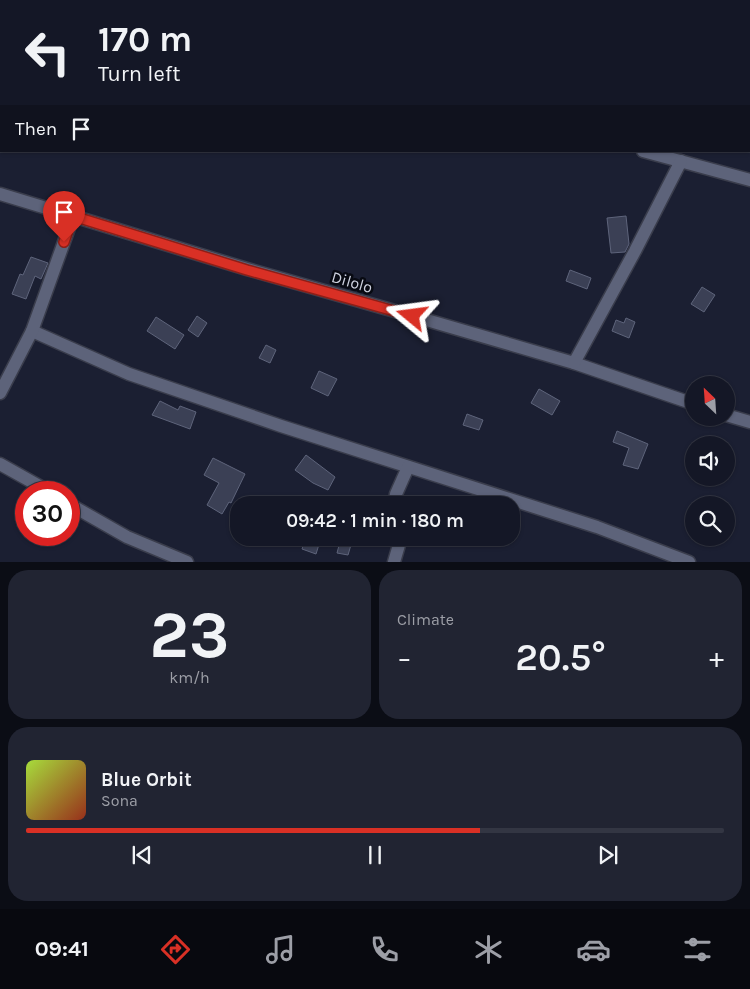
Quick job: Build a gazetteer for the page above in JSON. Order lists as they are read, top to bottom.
{
  "streets": {
    "street": ["Dilolo"]
  },
  "north": "top left",
  "page": {
    "turn": ["170 m", "Turn left"],
    "then": "Then",
    "limit": "30",
    "trip": "09:42 · 1 min · 180 m",
    "tile": [
      ["23", "km/h"],
      "Climate"
    ],
    "heat": ["−", "20.5°", "+"],
    "song": ["Blue Orbit", "Sona"],
    "tabs": "09:41"
  }
}
